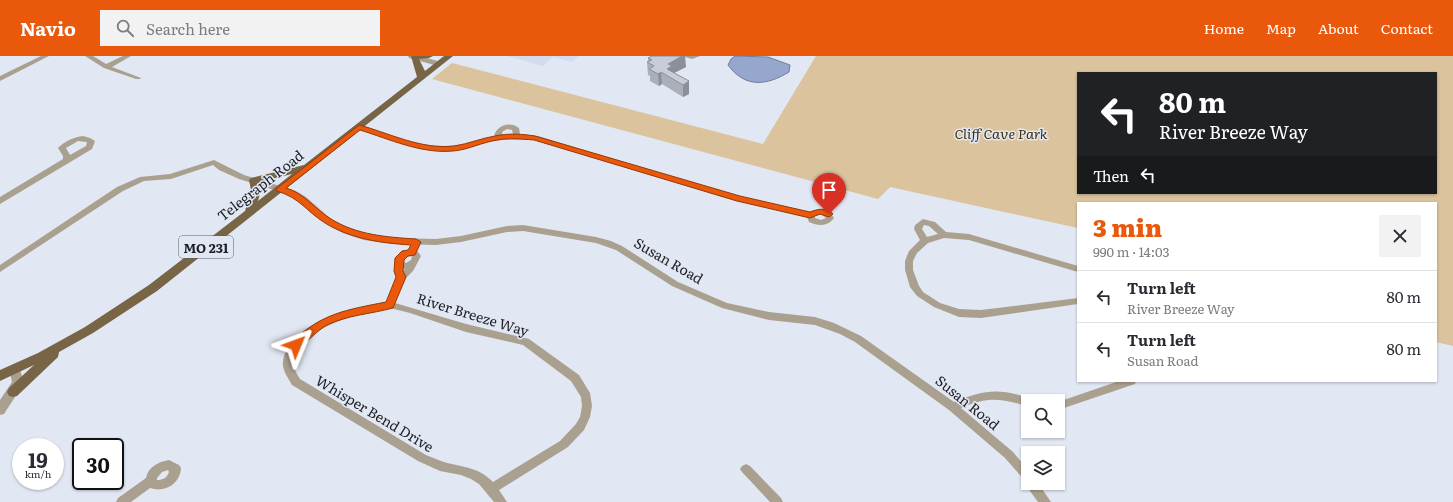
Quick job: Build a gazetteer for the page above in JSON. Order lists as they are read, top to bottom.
{
  "streets": {
    "main road": ["Telegraph Road", "MO 231"],
    "street": ["Susan Road", "River Breeze Way", "Whisper Bend Drive"]
  },
  "crossings": [
    ["Telegraph Road", "Susan Road"],
    ["River Breeze Way", "Whisper Bend Drive"]
  ],
  "parks": ["Cliff Cave Park"],
  "page": {
    "header": "Navio",
    "search": "Search here",
    "nav": [
      "Home",
      "Map",
      "About",
      "Contact"
    ],
    "turn": ["80 m", "River Breeze Way"],
    "then": "Then",
    "heading": ["3 min", "990 m · 14:03"],
    "list": [
      {
        "name": "Turn left",
        "note": "River Breeze Way",
        "value": "80 m"
      },
      {
        "name": "Turn left",
        "note": "Susan Road",
        "value": "80 m"
      }
    ],
    "speed": "19 km/h",
    "limit": "30"
  }
}
